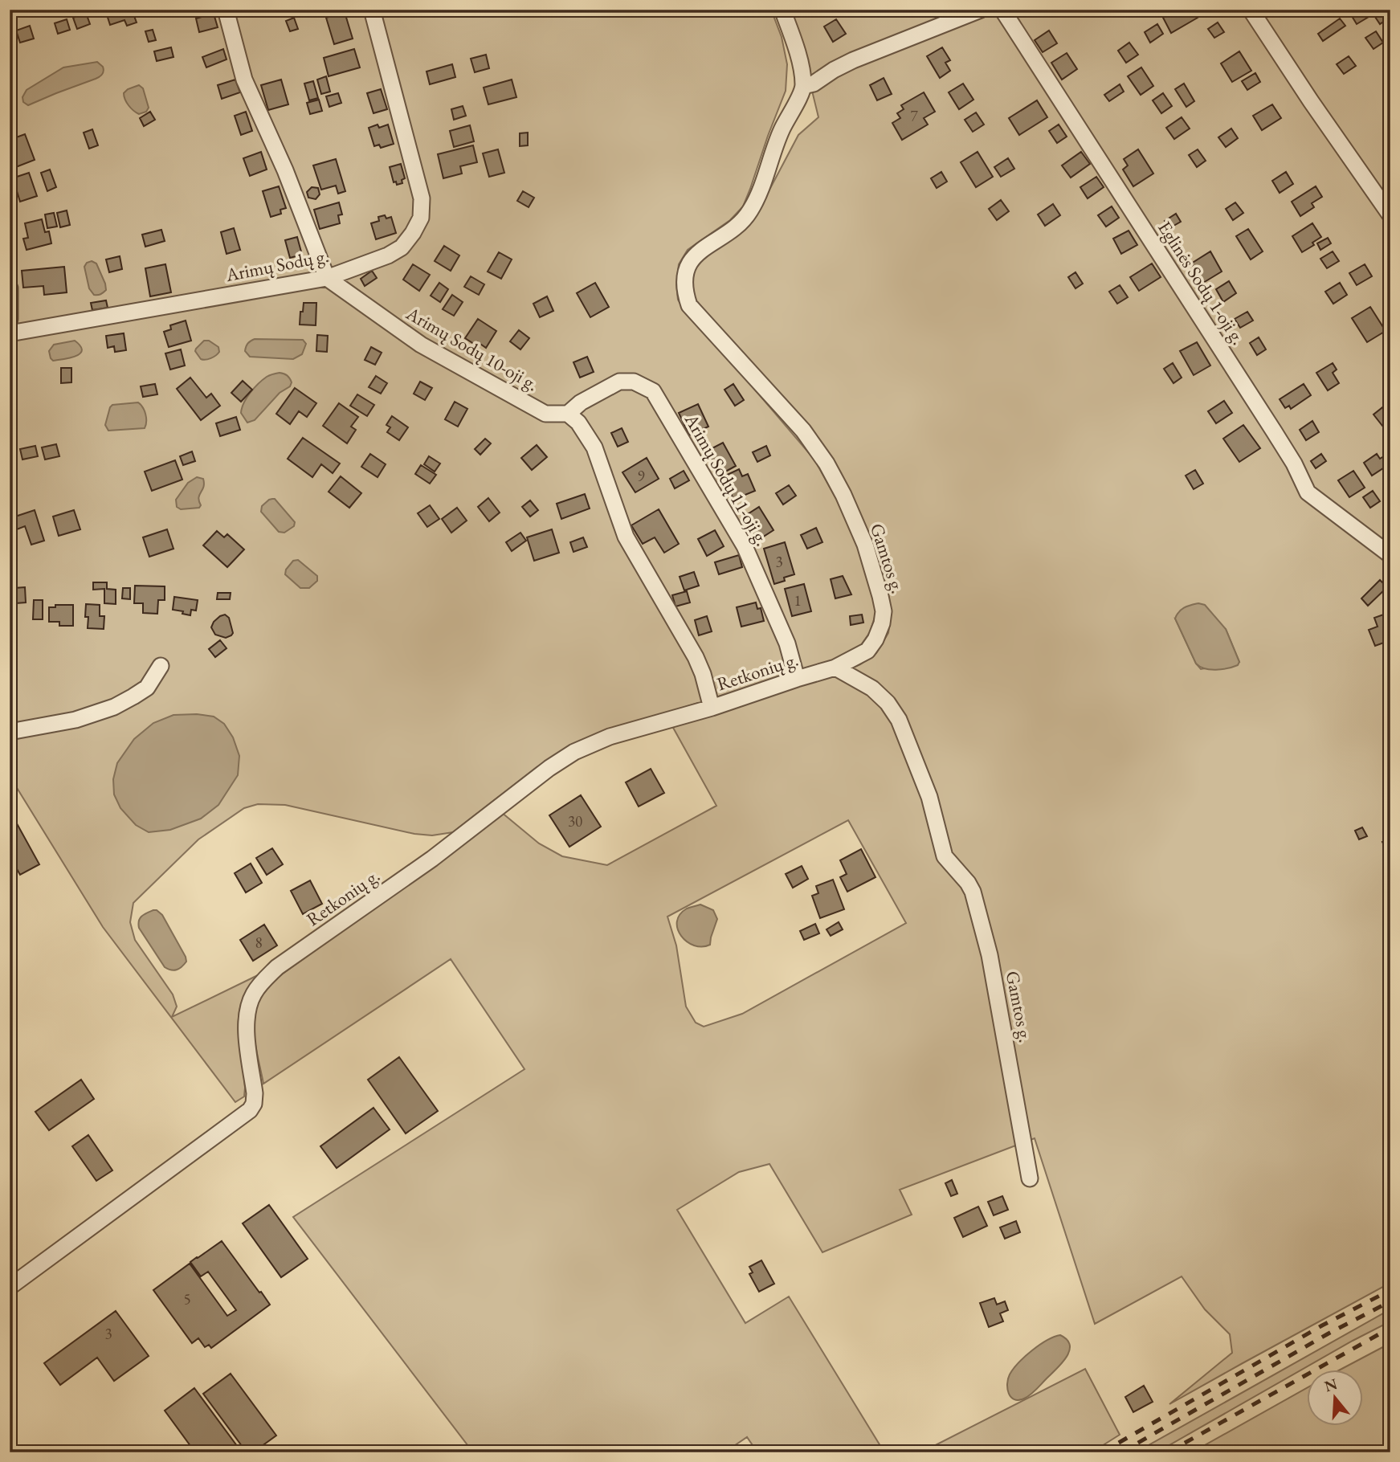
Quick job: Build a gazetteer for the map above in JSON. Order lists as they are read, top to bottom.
{
  "streets": {
    "street": [
      "Arimų Sodų g.",
      "Eglinės Sodų 1-oji g.",
      "Arimų Sodų 10-oji g.",
      "Arimų Sodų 11-oji g.",
      "Gamtos g.",
      "Retkonių g."
    ]
  },
  "crossings": [
    ["Arimų Sodų g.", "Arimų Sodų 10-oji g."],
    ["Arimų Sodų 10-oji g.", "Arimų Sodų 11-oji g."],
    ["Arimų Sodų 11-oji g.", "Retkonių g."],
    ["Gamtos g.", "Retkonių g."]
  ],
  "house_numbers": [
    "7",
    "9",
    "3",
    "1",
    "30",
    "8",
    "5",
    "3"
  ],
  "north": "top"
}
